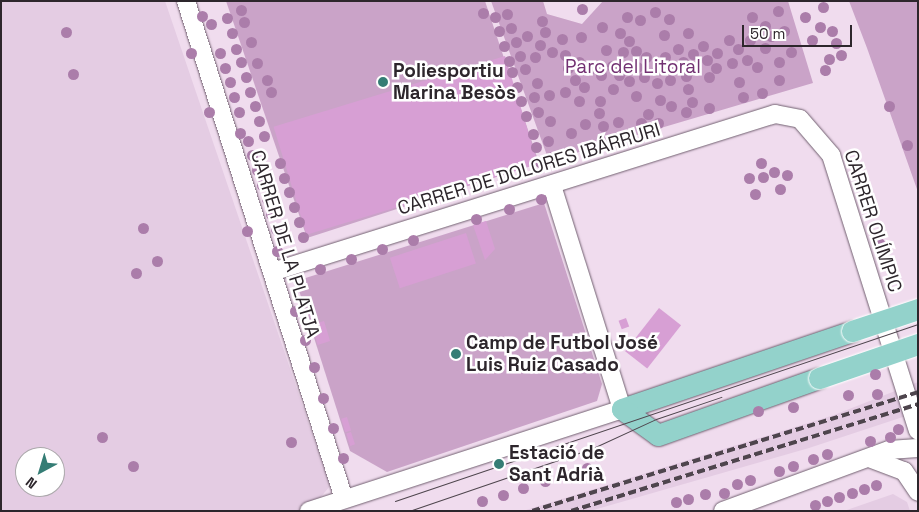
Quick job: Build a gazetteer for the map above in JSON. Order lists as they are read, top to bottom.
{
  "streets": {
    "street": ["CARRER DE DOLORES IBÁRRURI", "CARRER OLÍMPIC", "CARRER DE LA PLATJA"]
  },
  "crossings": [
    ["CARRER DE DOLORES IBÁRRURI", "CARRER OLÍMPIC"],
    ["CARRER DE DOLORES IBÁRRURI", "CARRER DE LA PLATJA"]
  ],
  "parks": ["Parc del Litoral"],
  "places": ["Poliesportiu Marina Besòs", "Camp de Futbol José Luis Ruiz Casado", "Estació de Sant Adrià"],
  "scale_bar": "50 m",
  "north": "bottom left"
}
